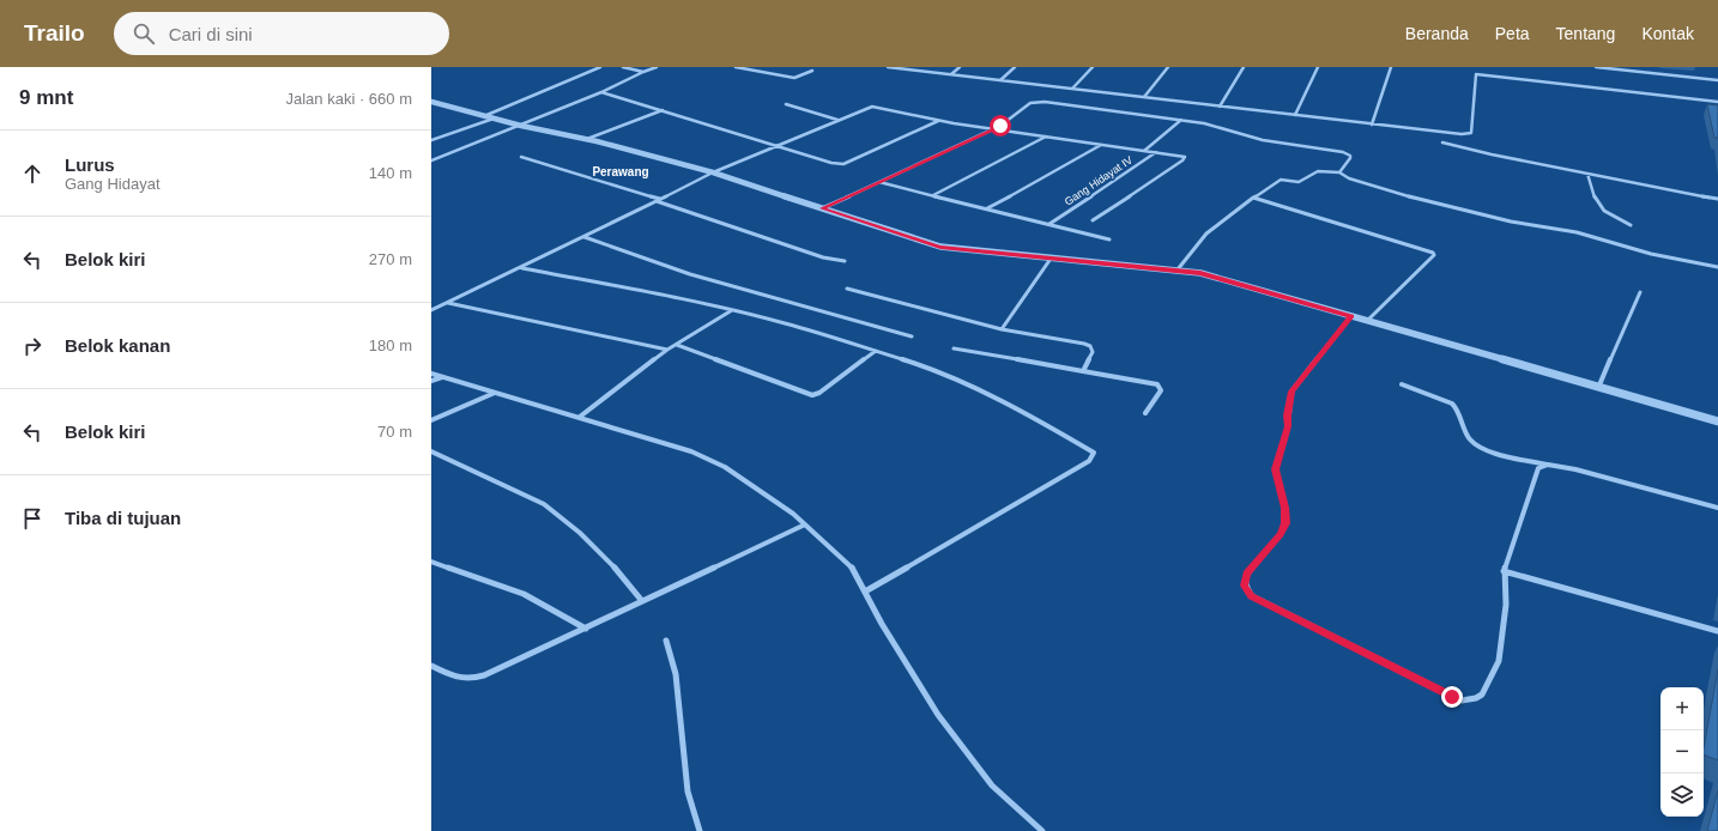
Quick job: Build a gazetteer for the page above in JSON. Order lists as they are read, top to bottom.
{
  "streets": {
    "street": ["Gang Hidayat IV"]
  },
  "districts": ["Perawang"],
  "page": {
    "header": "Trailo",
    "search": "Cari di sini",
    "nav": [
      "Beranda",
      "Peta",
      "Tentang",
      "Kontak"
    ],
    "heading": ["9 mnt", "Jalan kaki · 660 m"],
    "list": [
      ["Lurus", "Gang Hidayat", "140 m"],
      ["Belok kiri", "270 m"],
      ["Belok kanan", "180 m"],
      ["Belok kiri", "70 m"],
      "Tiba di tujuan"
    ],
    "map_buttons": ["+", "−"]
  }
}
